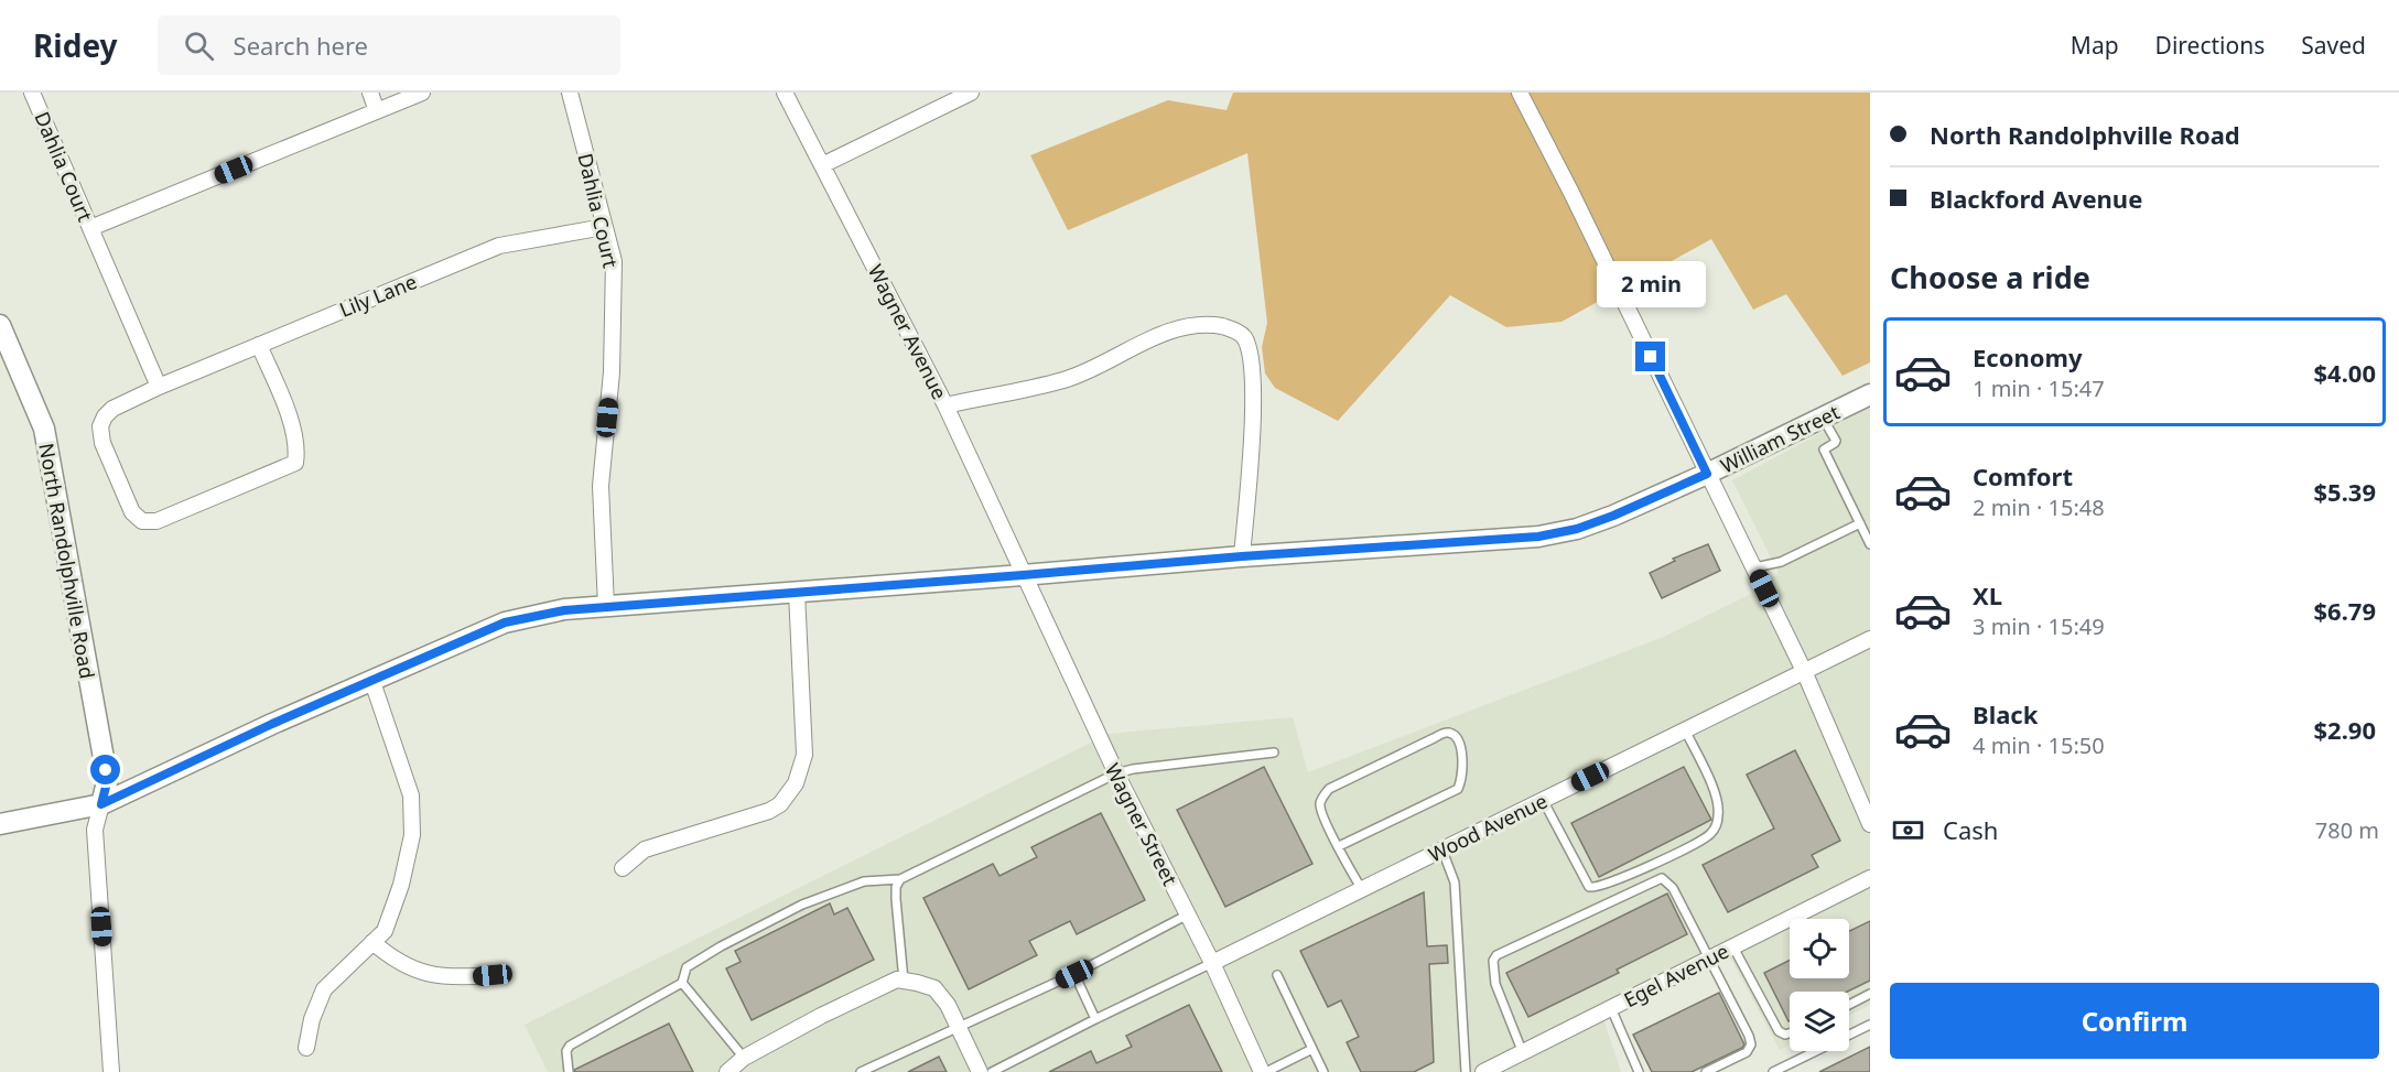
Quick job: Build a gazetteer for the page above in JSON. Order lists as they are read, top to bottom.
{
  "streets": {
    "main road": ["William Street", "North Randolphville Road"],
    "street": [
      "Dahlia Court",
      "Lily Lane",
      "Wagner Avenue",
      "Wagner Street",
      "Wood Avenue",
      "Egel Avenue"
    ]
  },
  "crossings": [
    ["Dahlia Court", "Lily Lane"],
    ["Dahlia Court", "William Street"],
    ["Wagner Avenue", "William Street"],
    ["Wagner Avenue", "Wagner Street"],
    ["William Street", "North Randolphville Road"],
    ["William Street", "Wagner Street"],
    ["Wagner Street", "Wood Avenue"]
  ],
  "page": {
    "header": "Ridey",
    "search": "Search here",
    "nav": ["Map", "Directions", "Saved"],
    "banner": ["North Randolphville Road", "Blackford Avenue"],
    "heading": "Choose a ride",
    "bubble": "2 min",
    "list": [
      {
        "name": "Economy",
        "note": "1 min · 15:47",
        "value": "$4.00"
      },
      {
        "name": "Comfort",
        "note": "2 min · 15:48",
        "value": "$5.39"
      },
      {
        "name": "XL",
        "note": "3 min · 15:49",
        "value": "$6.79"
      },
      {
        "name": "Black",
        "note": "4 min · 15:50",
        "value": "$2.90"
      }
    ],
    "pay": ["Cash", "780 m"],
    "buttons": "Confirm"
  }
}
